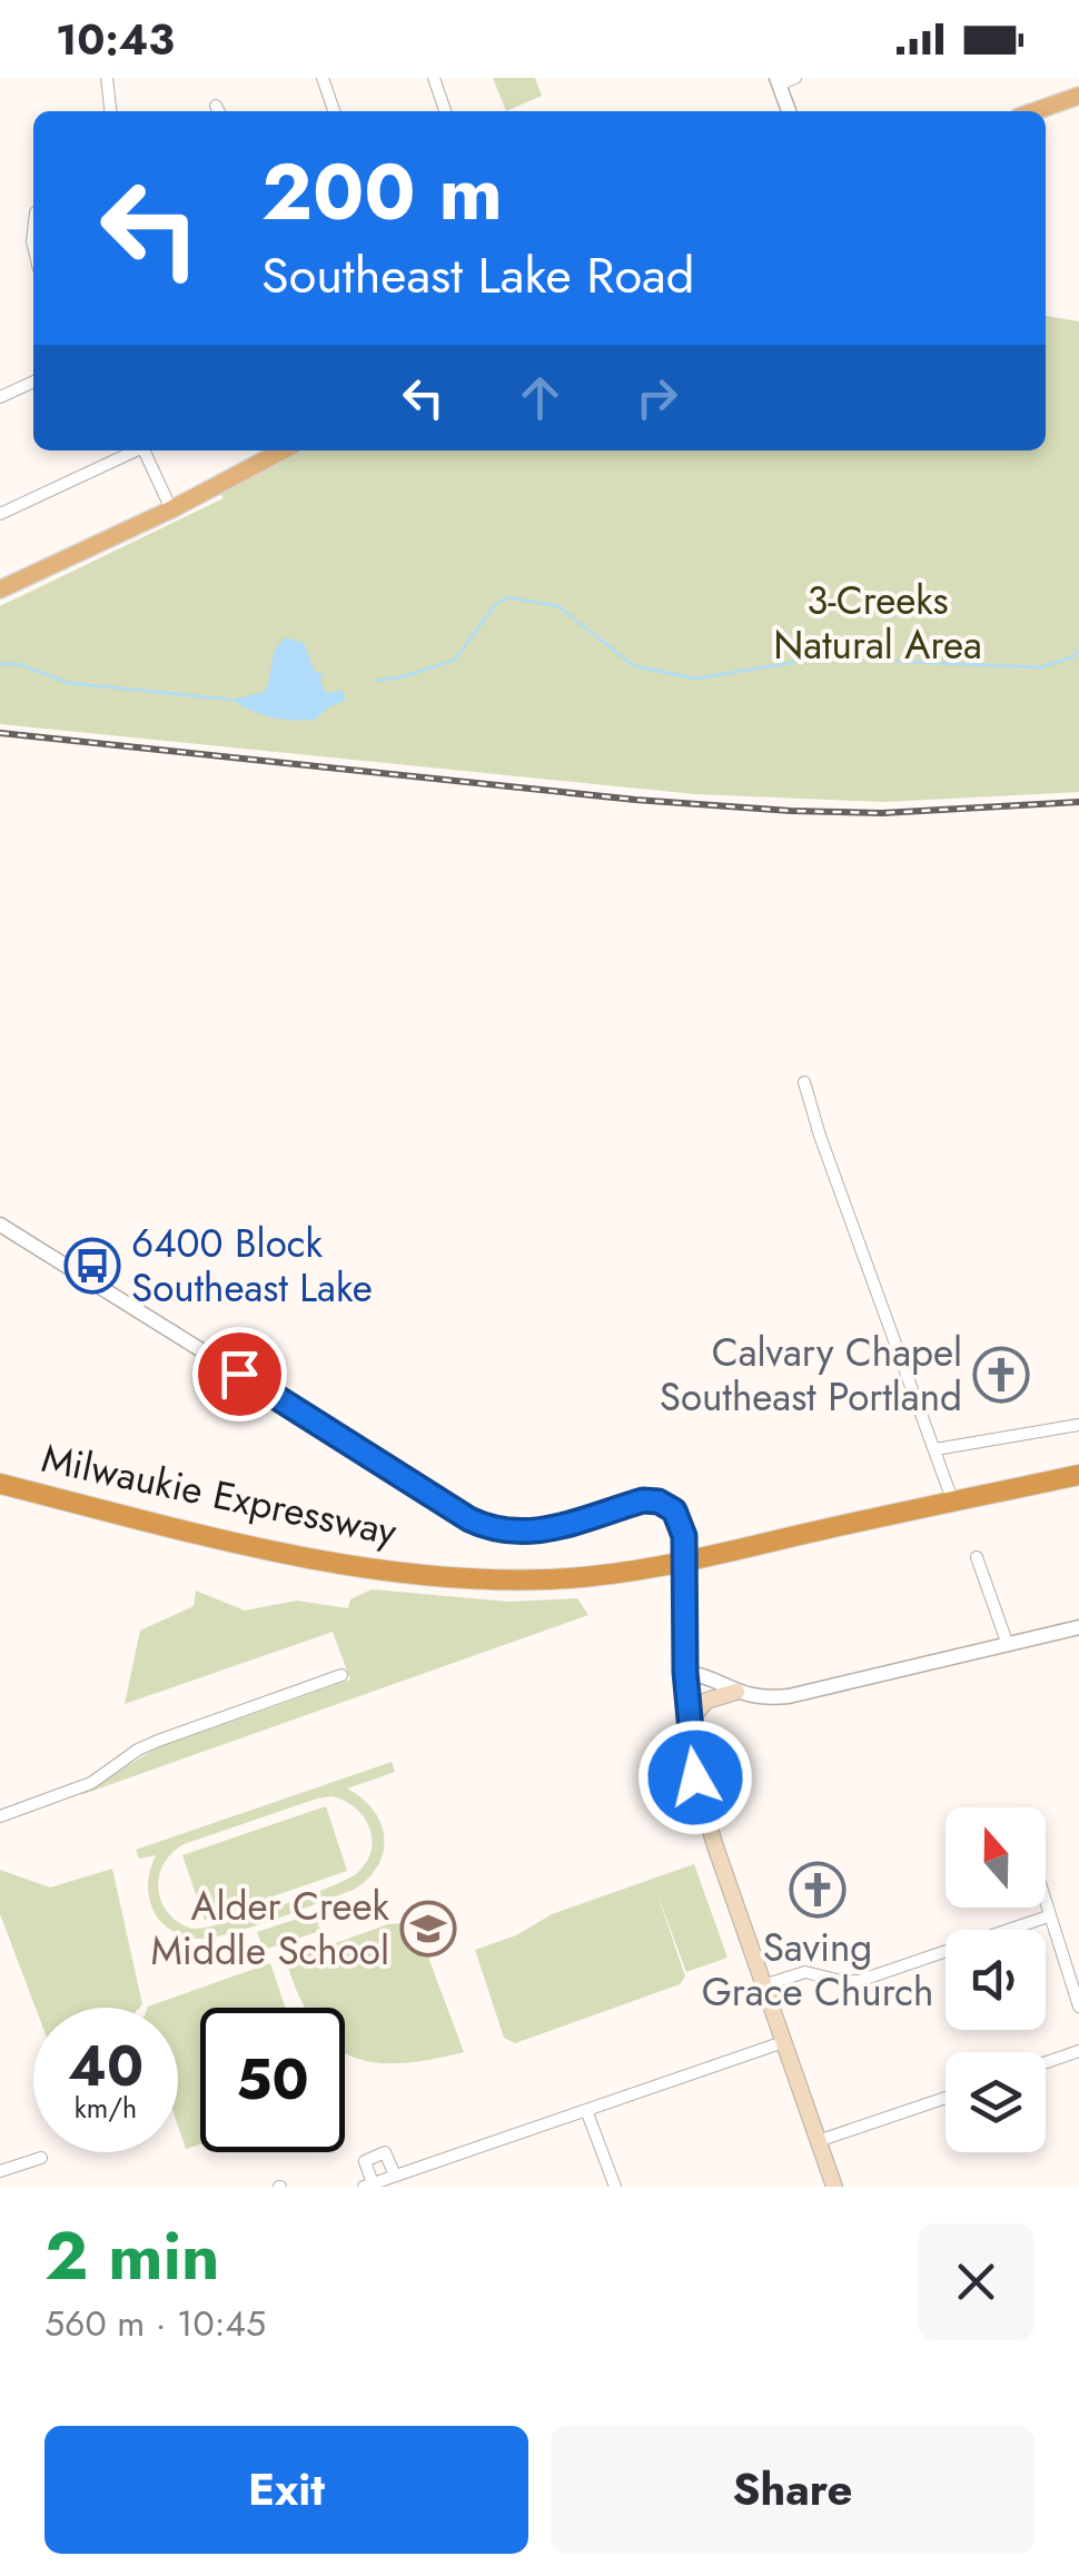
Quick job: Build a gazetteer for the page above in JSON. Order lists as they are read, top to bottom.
{
  "streets": {
    "highway": ["Milwaukie Expressway"]
  },
  "parks": ["3-Creeks Natural Area"],
  "places": {
    "bus stop": ["6400 Block Southeast Lake"],
    "church": ["Calvary Chapel Southeast Portland", "Saving Grace Church"],
    "school or university": ["Alder Creek Middle School"]
  },
  "north": "top",
  "page": {
    "status": "10:43",
    "turn": ["200 m", "Southeast Lake Road"],
    "speed": "40 km/h",
    "limit": "50",
    "heading": ["2 min", "560 m · 10:45"],
    "buttons": ["Exit", "Share"]
  }
}
